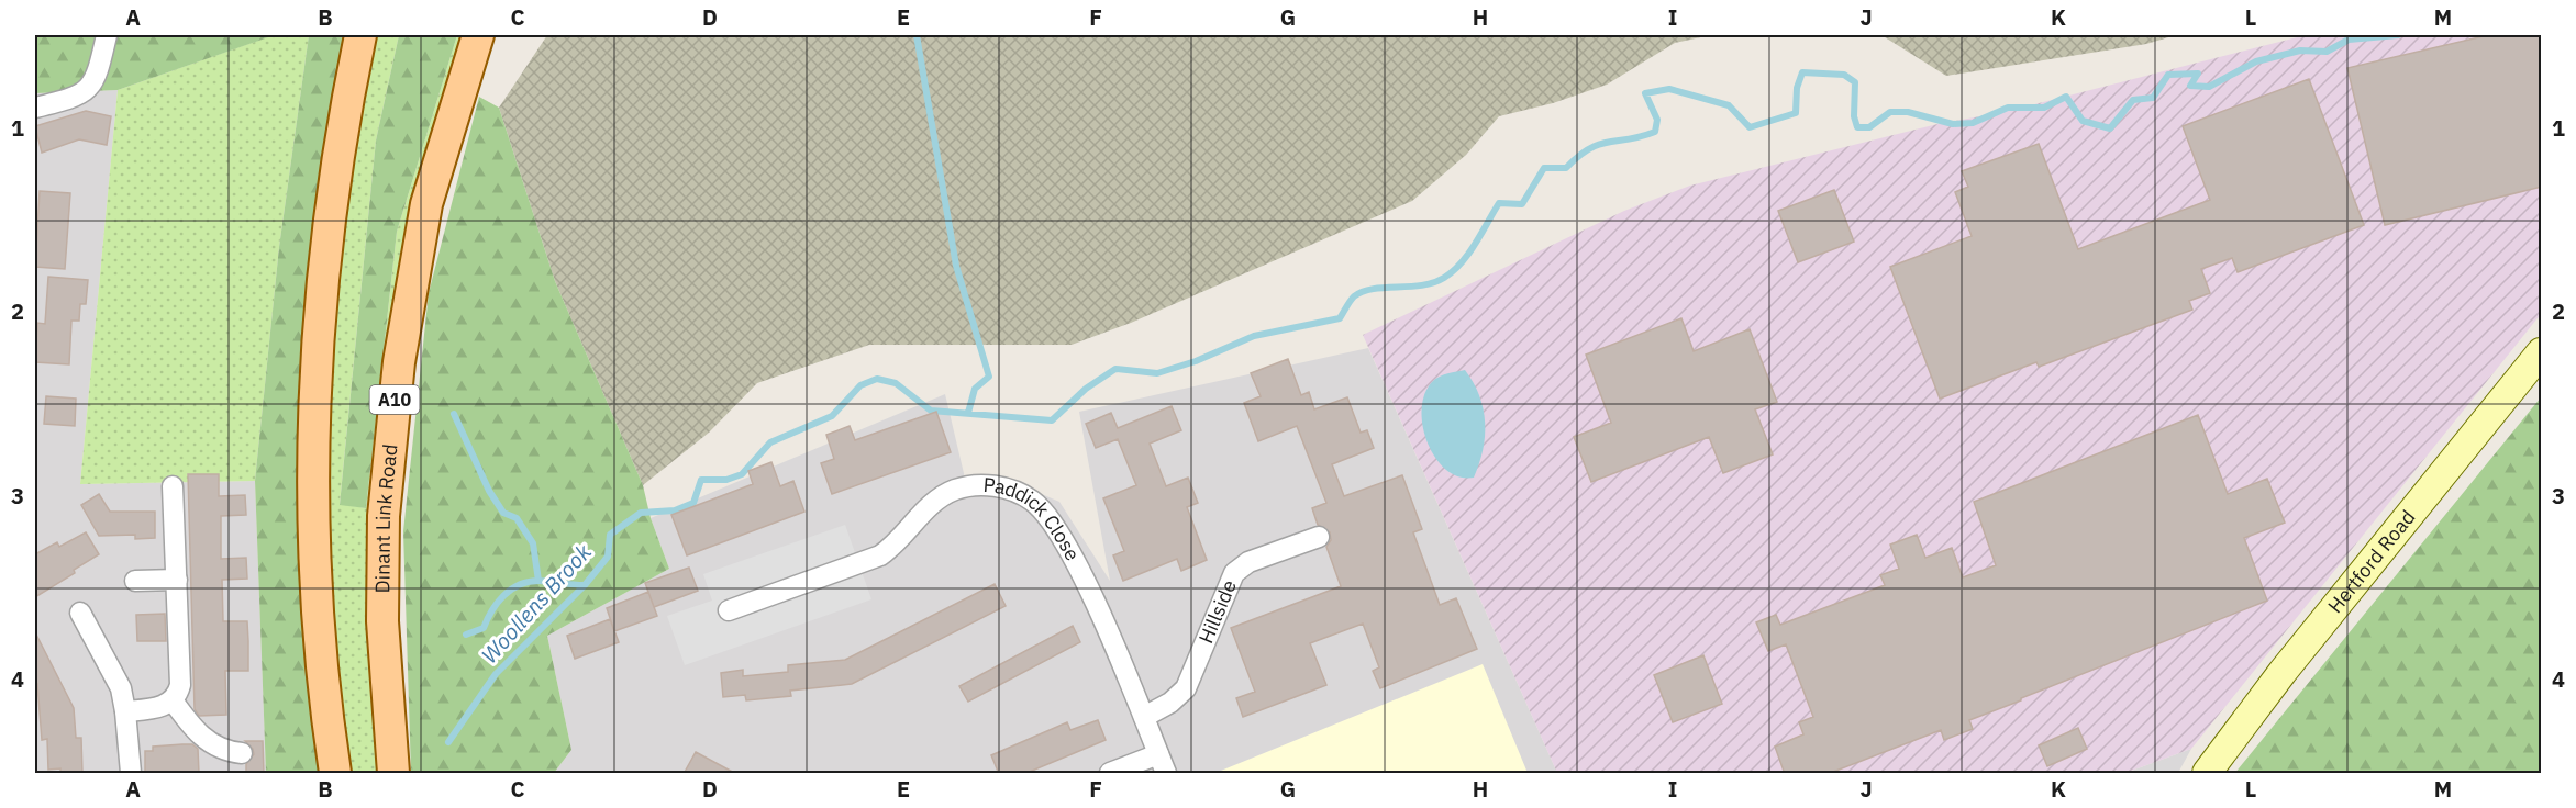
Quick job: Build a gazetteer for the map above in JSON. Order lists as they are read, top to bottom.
{
  "streets": {
    "main road": ["A10", "Dinant Link Road", "Hertford Road"],
    "street": ["Paddick Close", "Hillside"]
  },
  "crossings": [
    ["Paddick Close", "Hillside"]
  ],
  "water": ["Woollens Brook"],
  "grid": {
    "columns": [
      "A",
      "B",
      "C",
      "D",
      "E",
      "F",
      "G",
      "H",
      "I",
      "J",
      "K",
      "L",
      "M"
    ],
    "rows": [
      "1",
      "2",
      "3",
      "4"
    ]
  }
}
